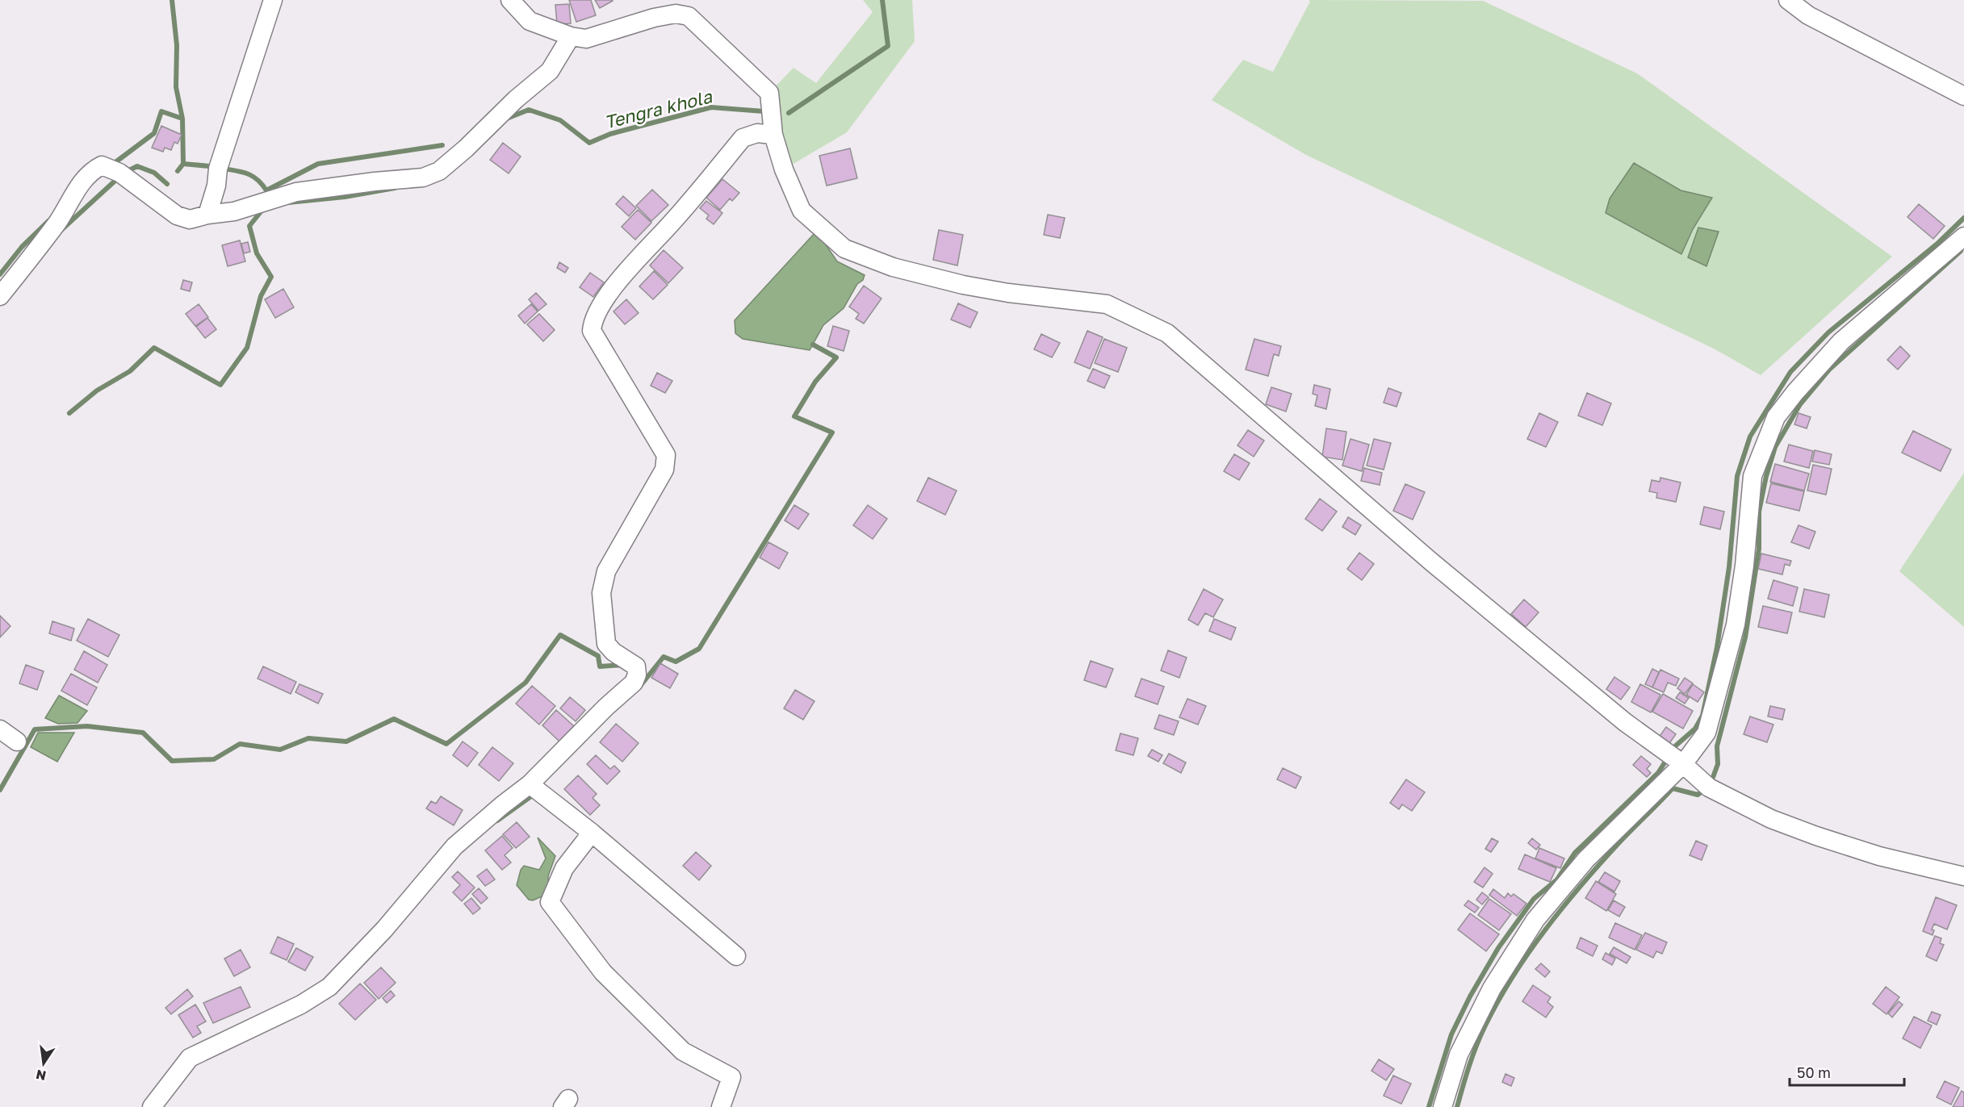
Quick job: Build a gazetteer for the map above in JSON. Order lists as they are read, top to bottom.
{
  "water": ["Tengra khola"],
  "scale_bar": "50 m",
  "north": "bottom"
}
